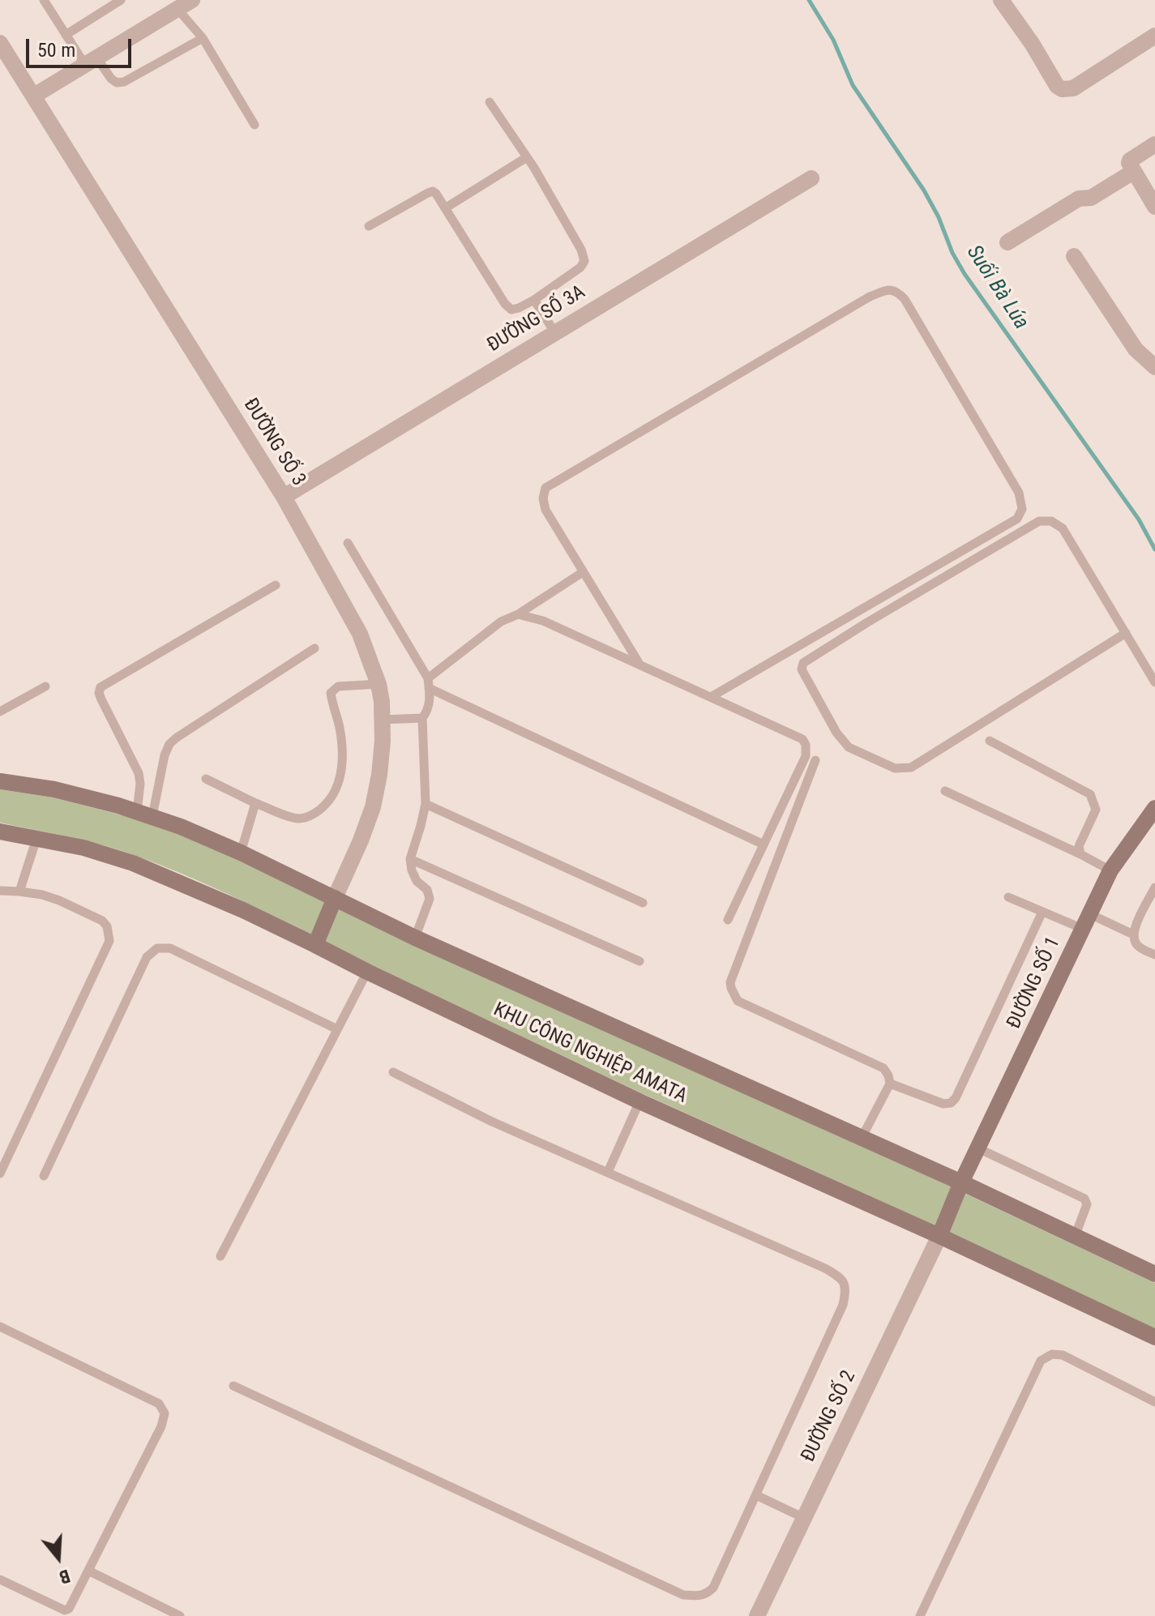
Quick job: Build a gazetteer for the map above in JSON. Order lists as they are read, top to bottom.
{
  "streets": {
    "street": [
      "ĐƯỜNG SỐ 3A",
      "ĐƯỜNG SỐ 3",
      "ĐƯỜNG SỐ 1",
      "KHU CÔNG NGHIỆP AMATA",
      "ĐƯỜNG SỐ 2"
    ]
  },
  "crossings": [
    ["ĐƯỜNG SỐ 3A", "ĐƯỜNG SỐ 3"],
    ["ĐƯỜNG SỐ 3", "KHU CÔNG NGHIỆP AMATA"],
    ["ĐƯỜNG SỐ 1", "KHU CÔNG NGHIỆP AMATA"],
    ["ĐƯỜNG SỐ 1", "ĐƯỜNG SỐ 2"],
    ["KHU CÔNG NGHIỆP AMATA", "ĐƯỜNG SỐ 2"]
  ],
  "water": ["Suối Bà Lúa"],
  "scale_bar": "50 m",
  "north": "bottom"
}
